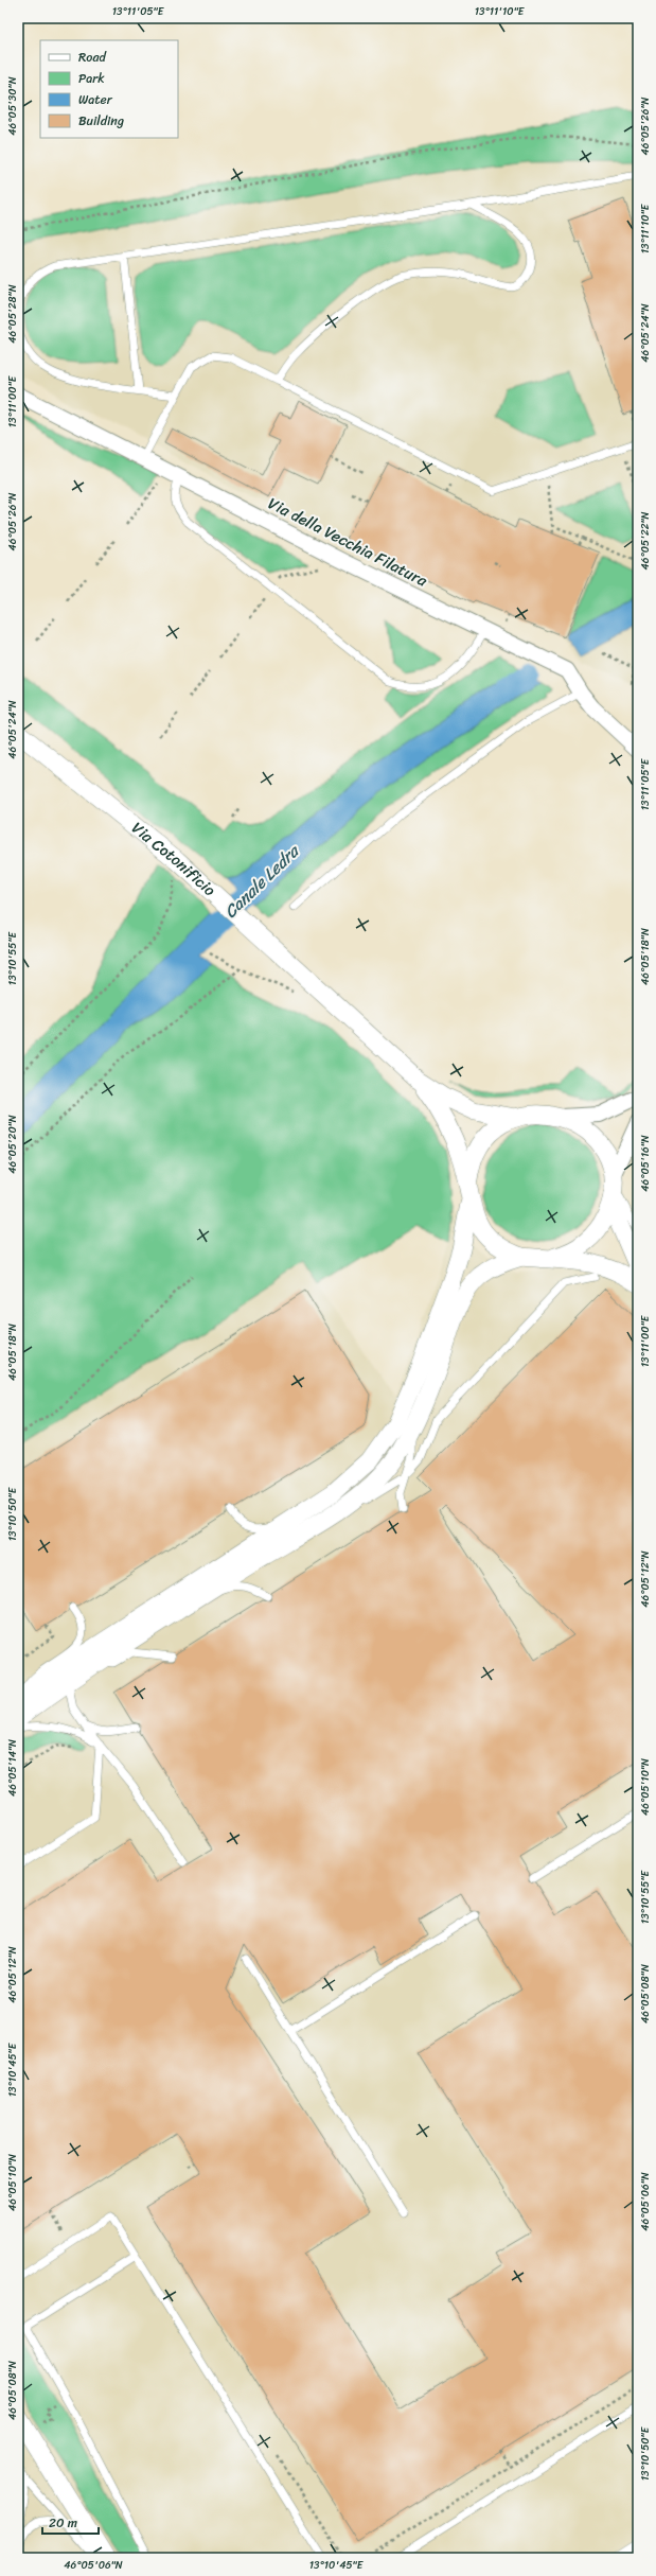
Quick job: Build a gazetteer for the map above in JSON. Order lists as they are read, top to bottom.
{
  "streets": {
    "street": ["Via della Vecchia Filatura", "Via Cotonificio"]
  },
  "water": ["Canale Ledra"],
  "legend": [
    "Road",
    "Park",
    "Water",
    "Building"
  ],
  "scale_bar": "20 m",
  "coordinates": [
    "13°11'05\"E",
    "13°11'10\"E",
    "46°05'30\"N",
    "46°05'26\"N",
    "46°05'28\"N",
    "46°05'24\"N",
    "13°11'00\"E",
    "46°05'22\"N",
    "46°05'18\"N",
    "13°10'55\"E",
    "46°05'20\"N",
    "46°05'16\"N",
    "13°10'50\"E",
    "46°05'12\"N",
    "46°05'14\"N",
    "46°05'10\"N",
    "46°05'08\"N",
    "13°10'45\"E",
    "46°05'06\"N"
  ]
}
